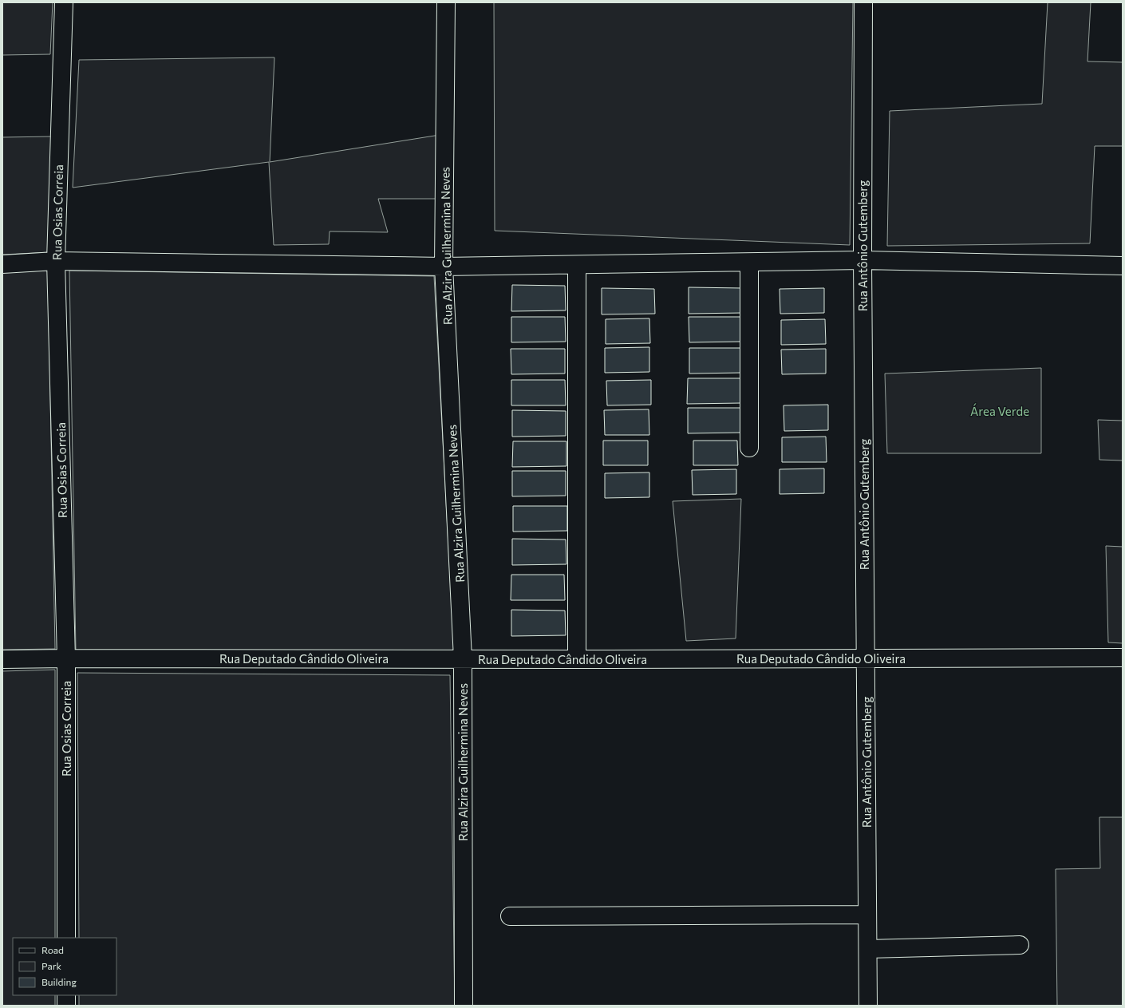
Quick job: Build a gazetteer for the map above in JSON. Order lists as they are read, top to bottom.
{
  "streets": {
    "street": [
      "Rua Osias Correia",
      "Rua Alzira Guilhermina Neves",
      "Rua Antônio Gutemberg",
      "Rua Deputado Cândido Oliveira"
    ]
  },
  "crossings": [
    ["Rua Osias Correia", "Rua Deputado Cândido Oliveira"],
    ["Rua Alzira Guilhermina Neves", "Rua Deputado Cândido Oliveira"],
    ["Rua Antônio Gutemberg", "Rua Deputado Cândido Oliveira"]
  ],
  "parks": ["Área Verde"],
  "legend": ["Road", "Park", "Building"]
}
